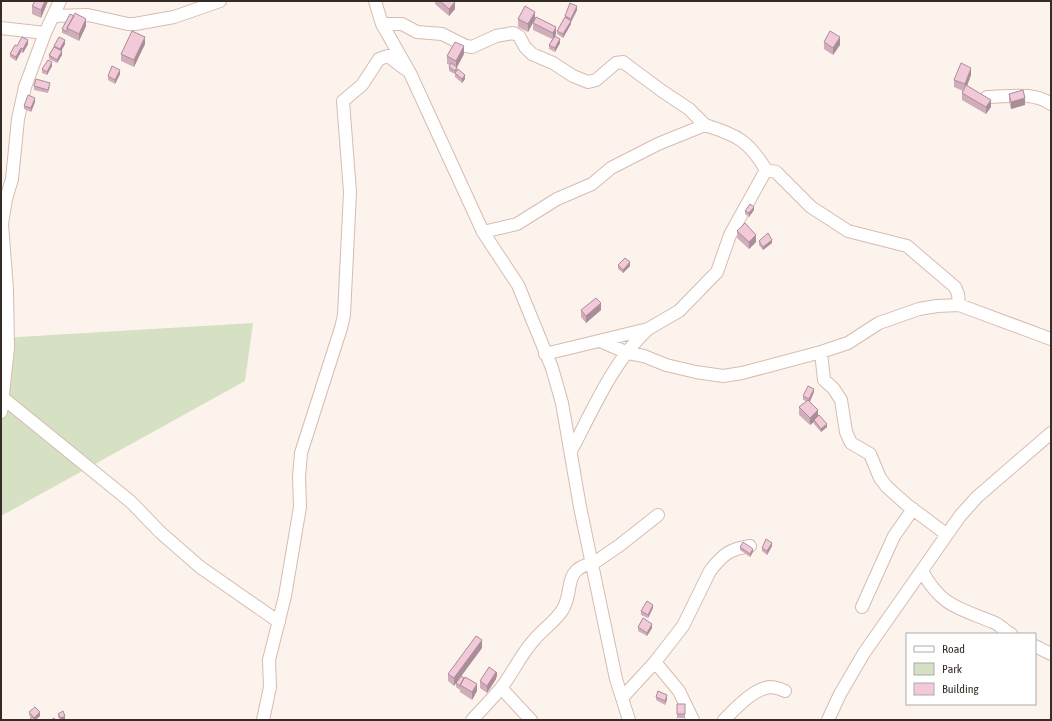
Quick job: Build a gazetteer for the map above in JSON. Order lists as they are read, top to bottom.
{
  "legend": ["Road", "Park", "Building"]
}
